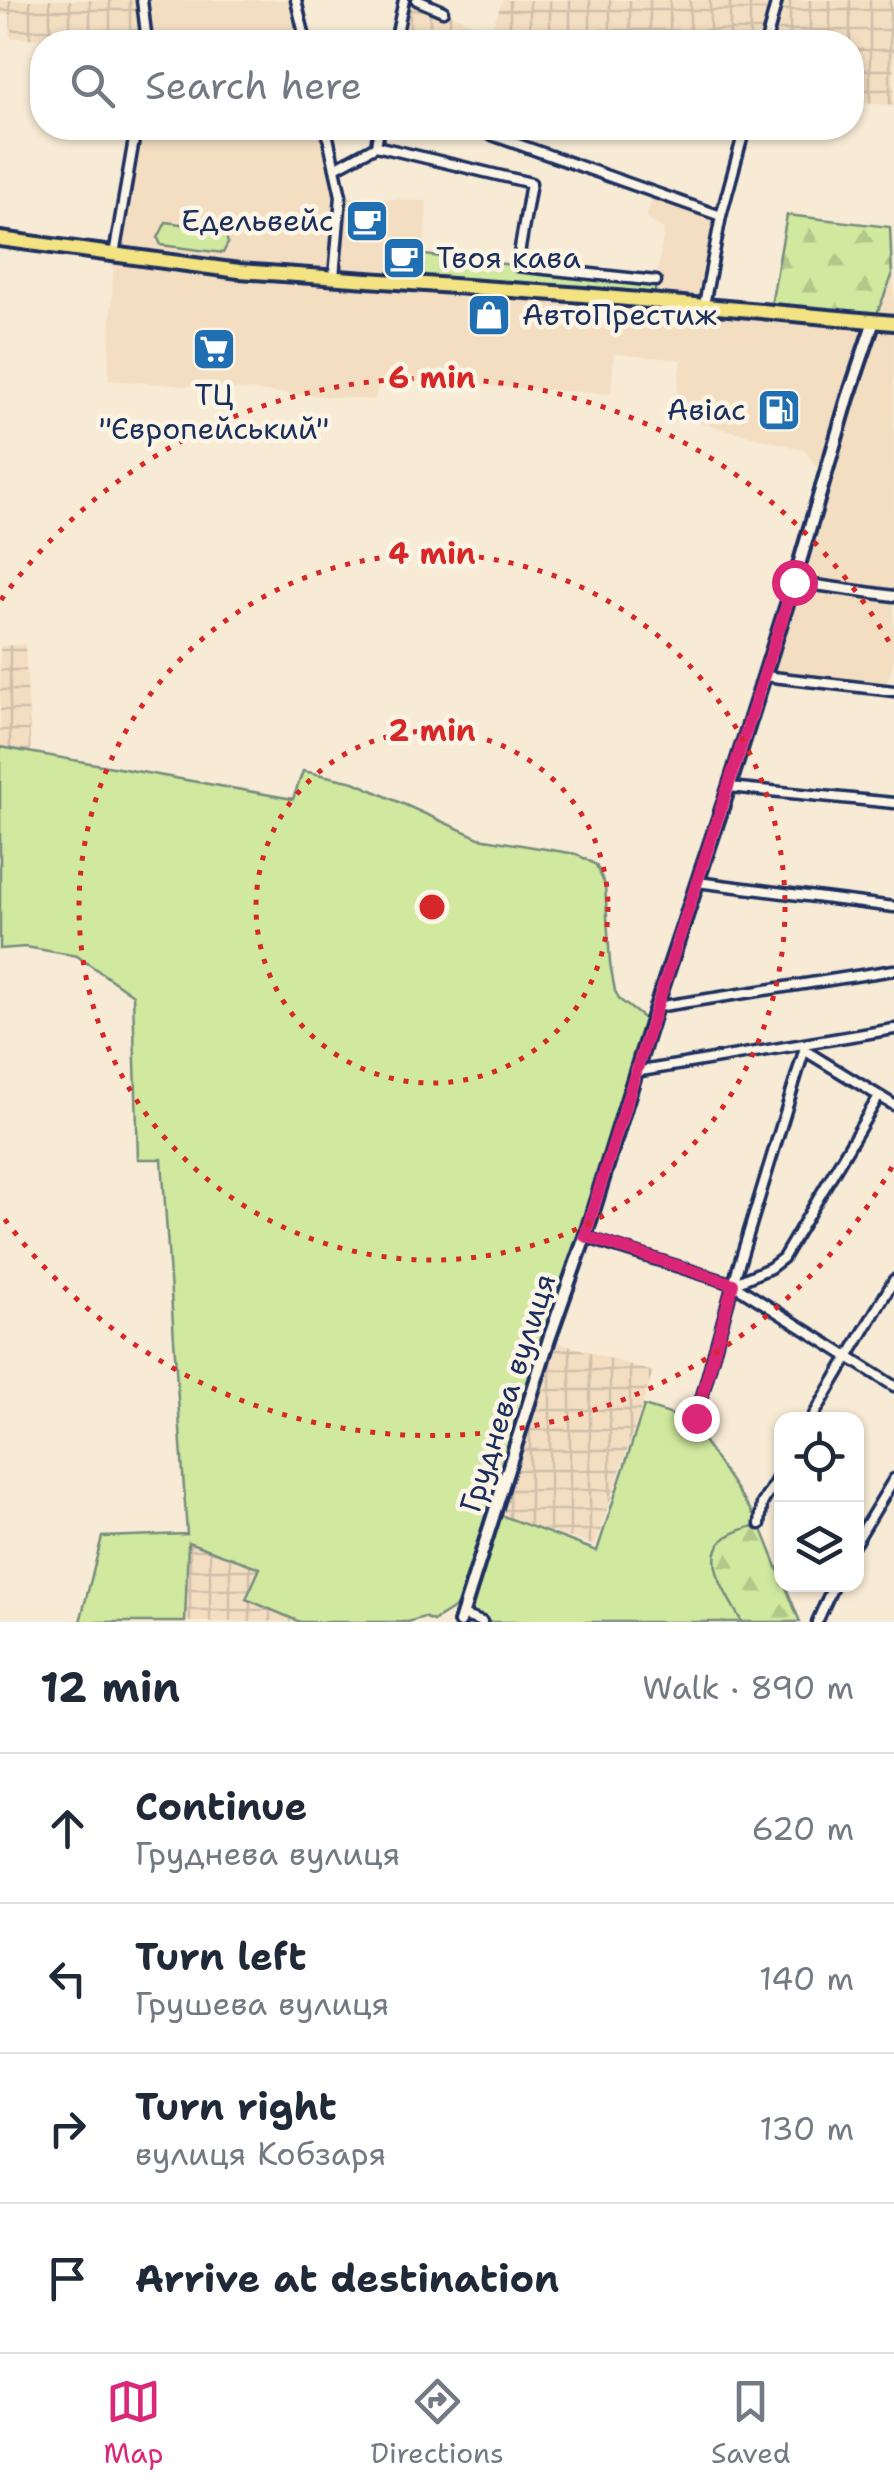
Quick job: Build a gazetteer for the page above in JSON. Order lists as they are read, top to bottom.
{
  "streets": {
    "street": ["Груднева вулиця"]
  },
  "places": {
    "cafe": ["Едельвейс", "Твоя кава"],
    "shop": ["АвтоПрестиж"],
    "supermarket": ["ТЦ \"Європейський\""],
    "fuel station": ["Авіас"]
  },
  "page": {
    "search": "Search here",
    "heading": ["12 min", "Walk · 890 m"],
    "list": [
      ["Continue", "Груднева вулиця", "620 m"],
      ["Turn left", "Грушева вулиця", "140 m"],
      ["Turn right", "вулиця Кобзаря", "130 m"],
      "Arrive at destination"
    ],
    "nav": ["Map", "Directions", "Saved"]
  },
  "rings": ["6 min", "4 min", "2 min"]
}
